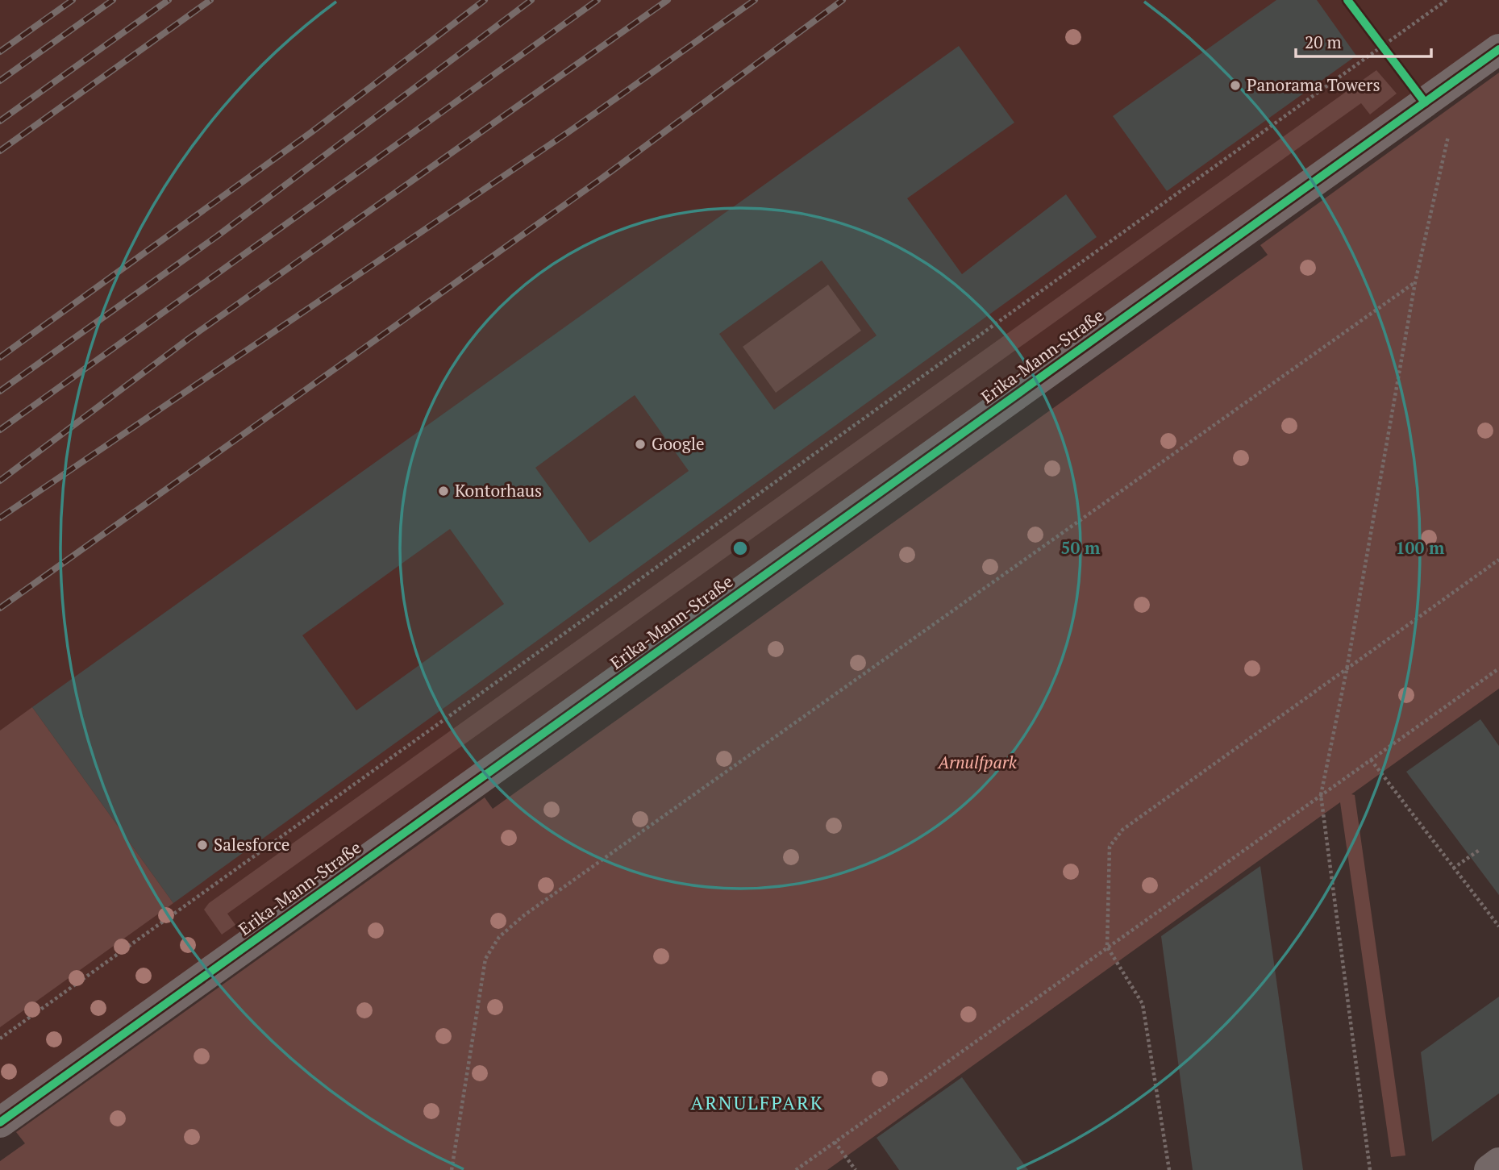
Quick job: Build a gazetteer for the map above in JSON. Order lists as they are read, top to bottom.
{
  "streets": {
    "street": ["Erika-Mann-Straße"]
  },
  "districts": ["ARNULFPARK"],
  "parks": ["Arnulfpark"],
  "places": [
    "Panorama Towers",
    "Google",
    "Kontorhaus",
    "Salesforce"
  ],
  "scale_bar": "20 m",
  "rings": ["50 m", "100 m"]
}
